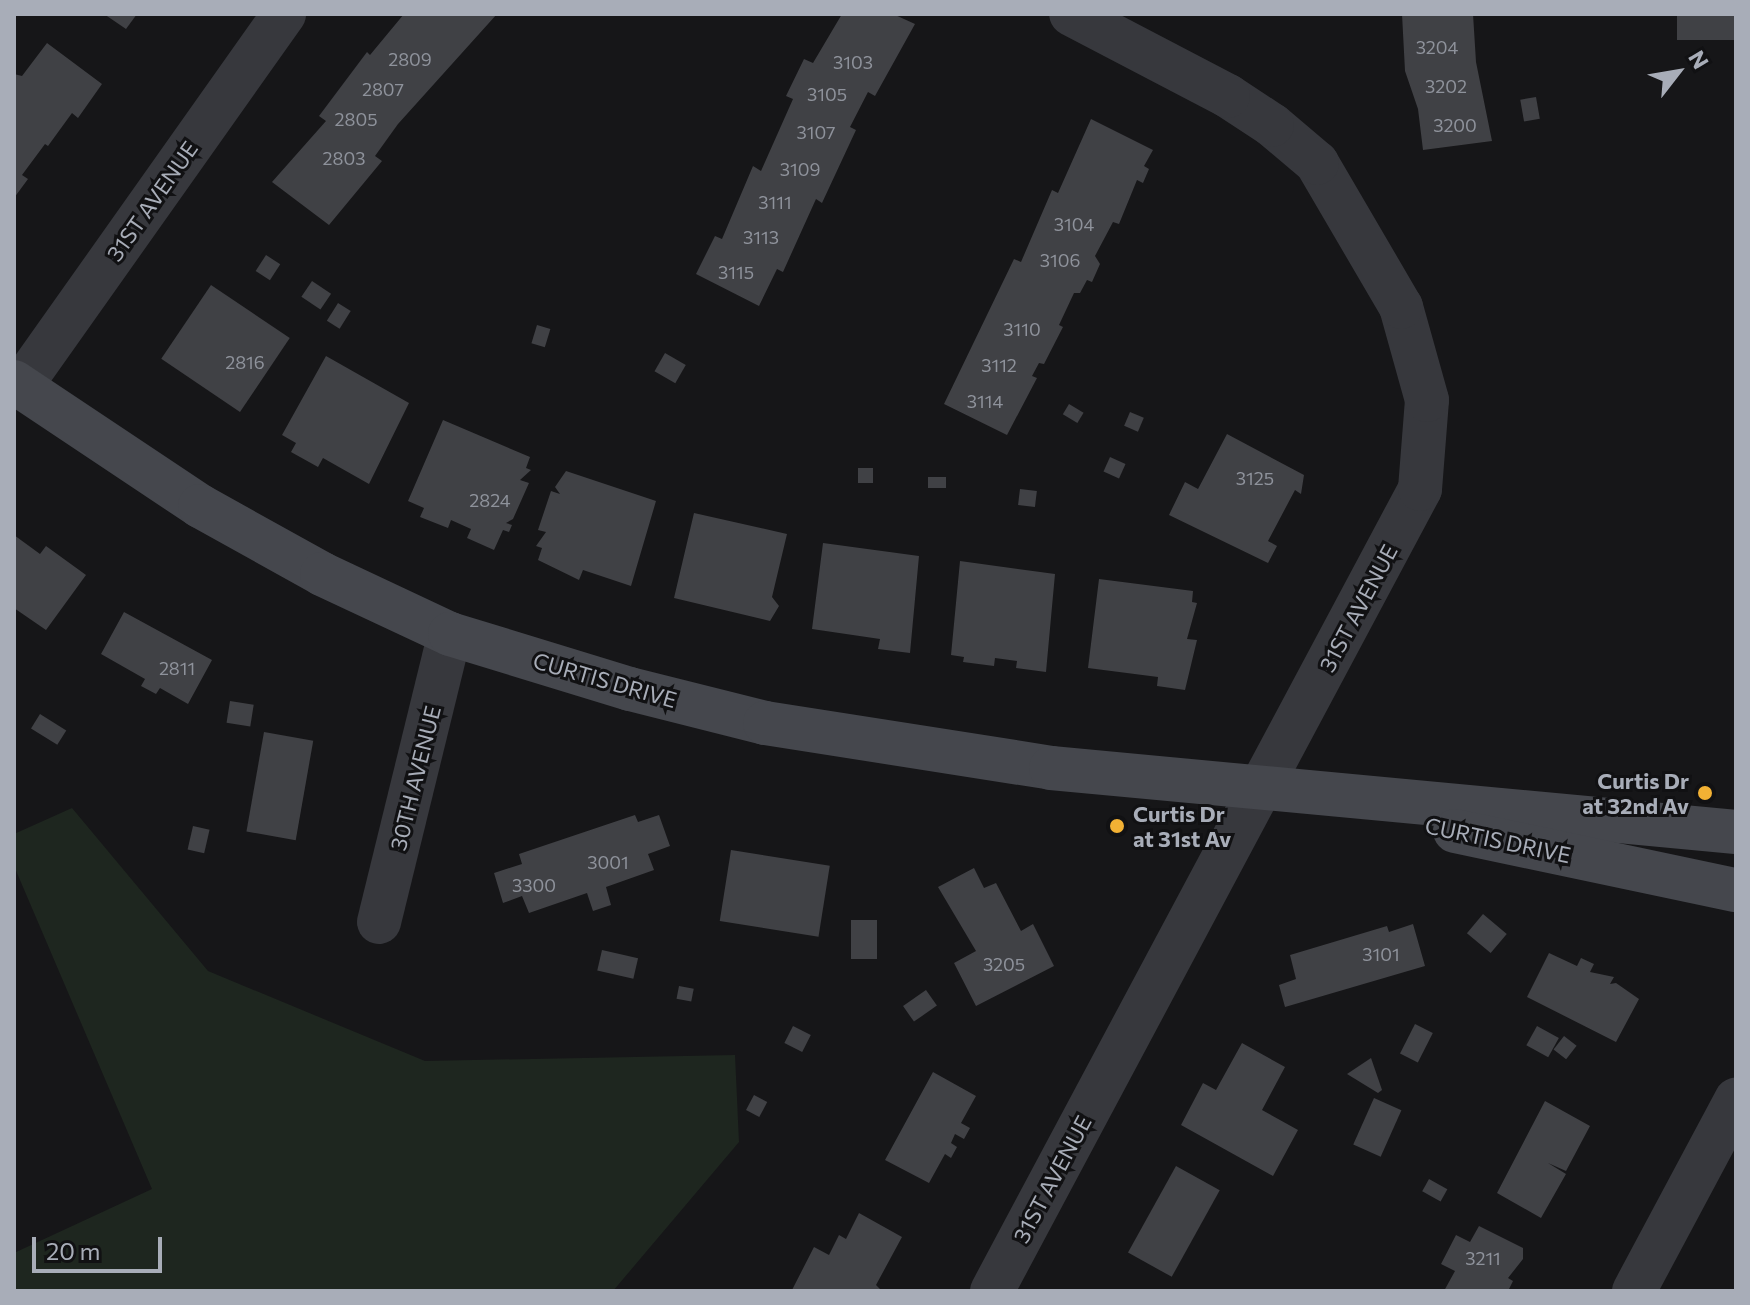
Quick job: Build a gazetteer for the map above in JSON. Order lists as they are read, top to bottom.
{
  "streets": {
    "street": ["31ST AVENUE", "CURTIS DRIVE", "30TH AVENUE"]
  },
  "crossings": [
    ["31ST AVENUE", "CURTIS DRIVE"],
    ["CURTIS DRIVE", "30TH AVENUE"]
  ],
  "places": ["Curtis Dr at 32nd Av", "Curtis Dr at 31st Av"],
  "house_numbers": [
    "3204",
    "2809",
    "3103",
    "3202",
    "2807",
    "3105",
    "2805",
    "3200",
    "3107",
    "2803",
    "3109",
    "3111",
    "3104",
    "3113",
    "3106",
    "3115",
    "3110",
    "2816",
    "3112",
    "3114",
    "3125",
    "2824",
    "2811",
    "3001",
    "3300",
    "3101",
    "3205",
    "3211"
  ],
  "scale_bar": "20 m",
  "north": "top right"
}
